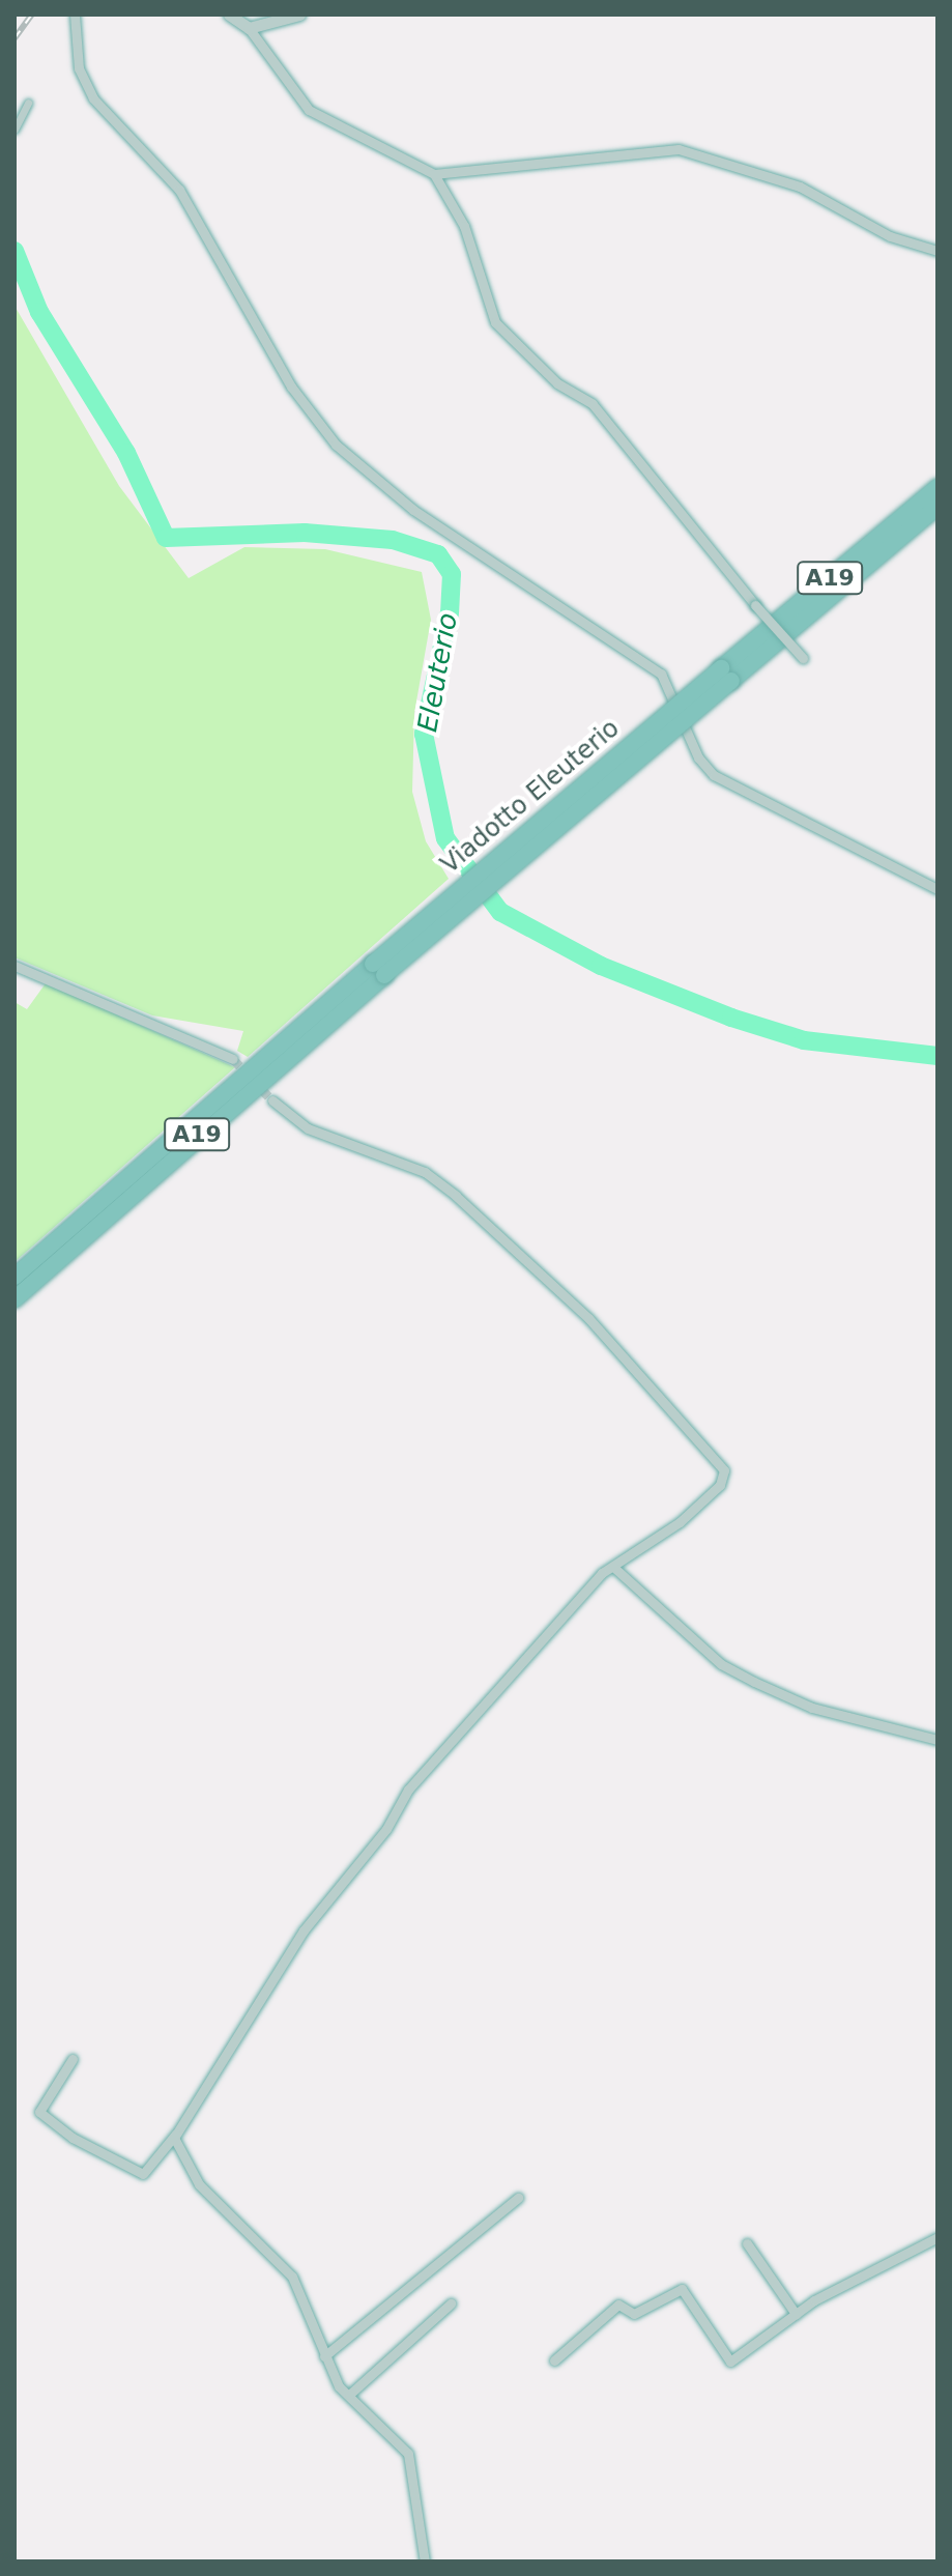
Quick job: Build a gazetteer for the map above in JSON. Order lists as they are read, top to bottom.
{
  "streets": {
    "highway": ["A19", "Viadotto Eleuterio"]
  },
  "crossings": [
    ["A19", "Viadotto Eleuterio"]
  ],
  "water": ["Eleuterio"]
}
